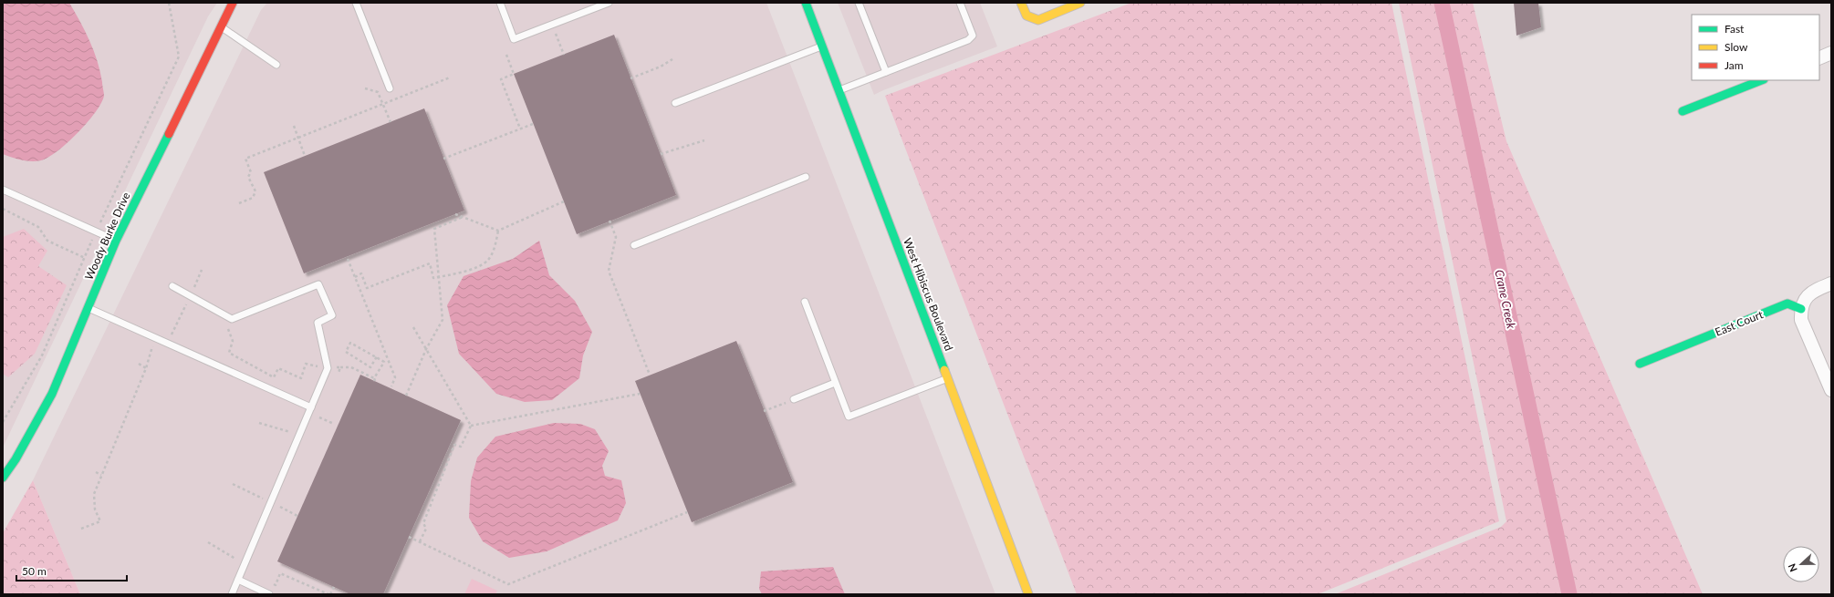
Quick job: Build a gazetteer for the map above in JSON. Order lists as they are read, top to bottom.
{
  "streets": {
    "street": ["Woody Burke Drive", "West Hibiscus Boulevard", "East Court"]
  },
  "water": ["Crane Creek"],
  "legend": ["Fast", "Slow", "Jam"],
  "scale_bar": "50 m",
  "north": "left"
}
